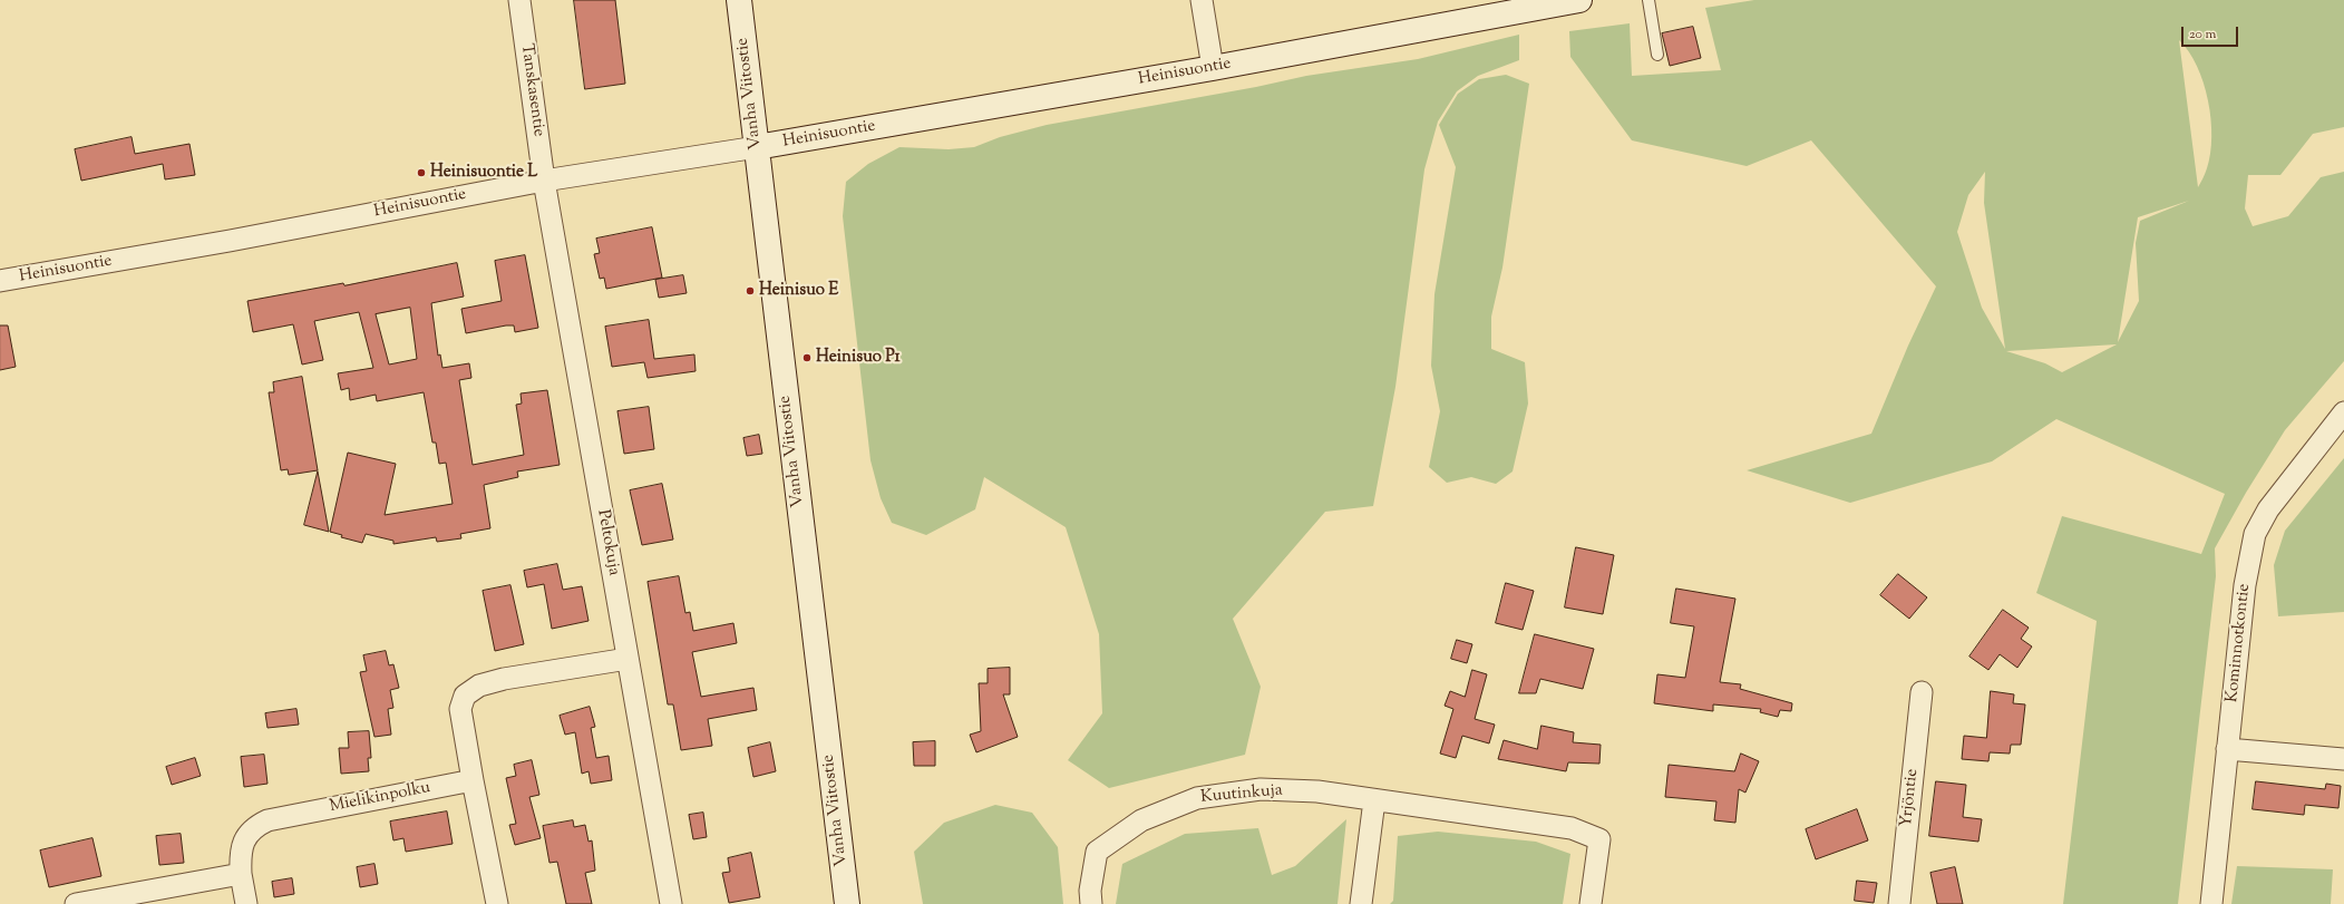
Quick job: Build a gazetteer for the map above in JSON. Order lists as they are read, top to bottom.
{
  "streets": {
    "main road": ["Heinisuontie", "Vanha Viitostie"],
    "street": [
      "Tanskasentie",
      "Peltokuja",
      "Kominnotkontie",
      "Kuutinkuja",
      "Mielikinpolku",
      "Yrjöntie"
    ]
  },
  "crossings": [
    ["Heinisuontie", "Tanskasentie"],
    ["Heinisuontie", "Vanha Viitostie"],
    ["Heinisuontie", "Peltokuja"],
    ["Tanskasentie", "Peltokuja"]
  ],
  "places": ["Heinisuontie L", "Heinisuo E", "Heinisuo P1"],
  "scale_bar": "20 m"
}
